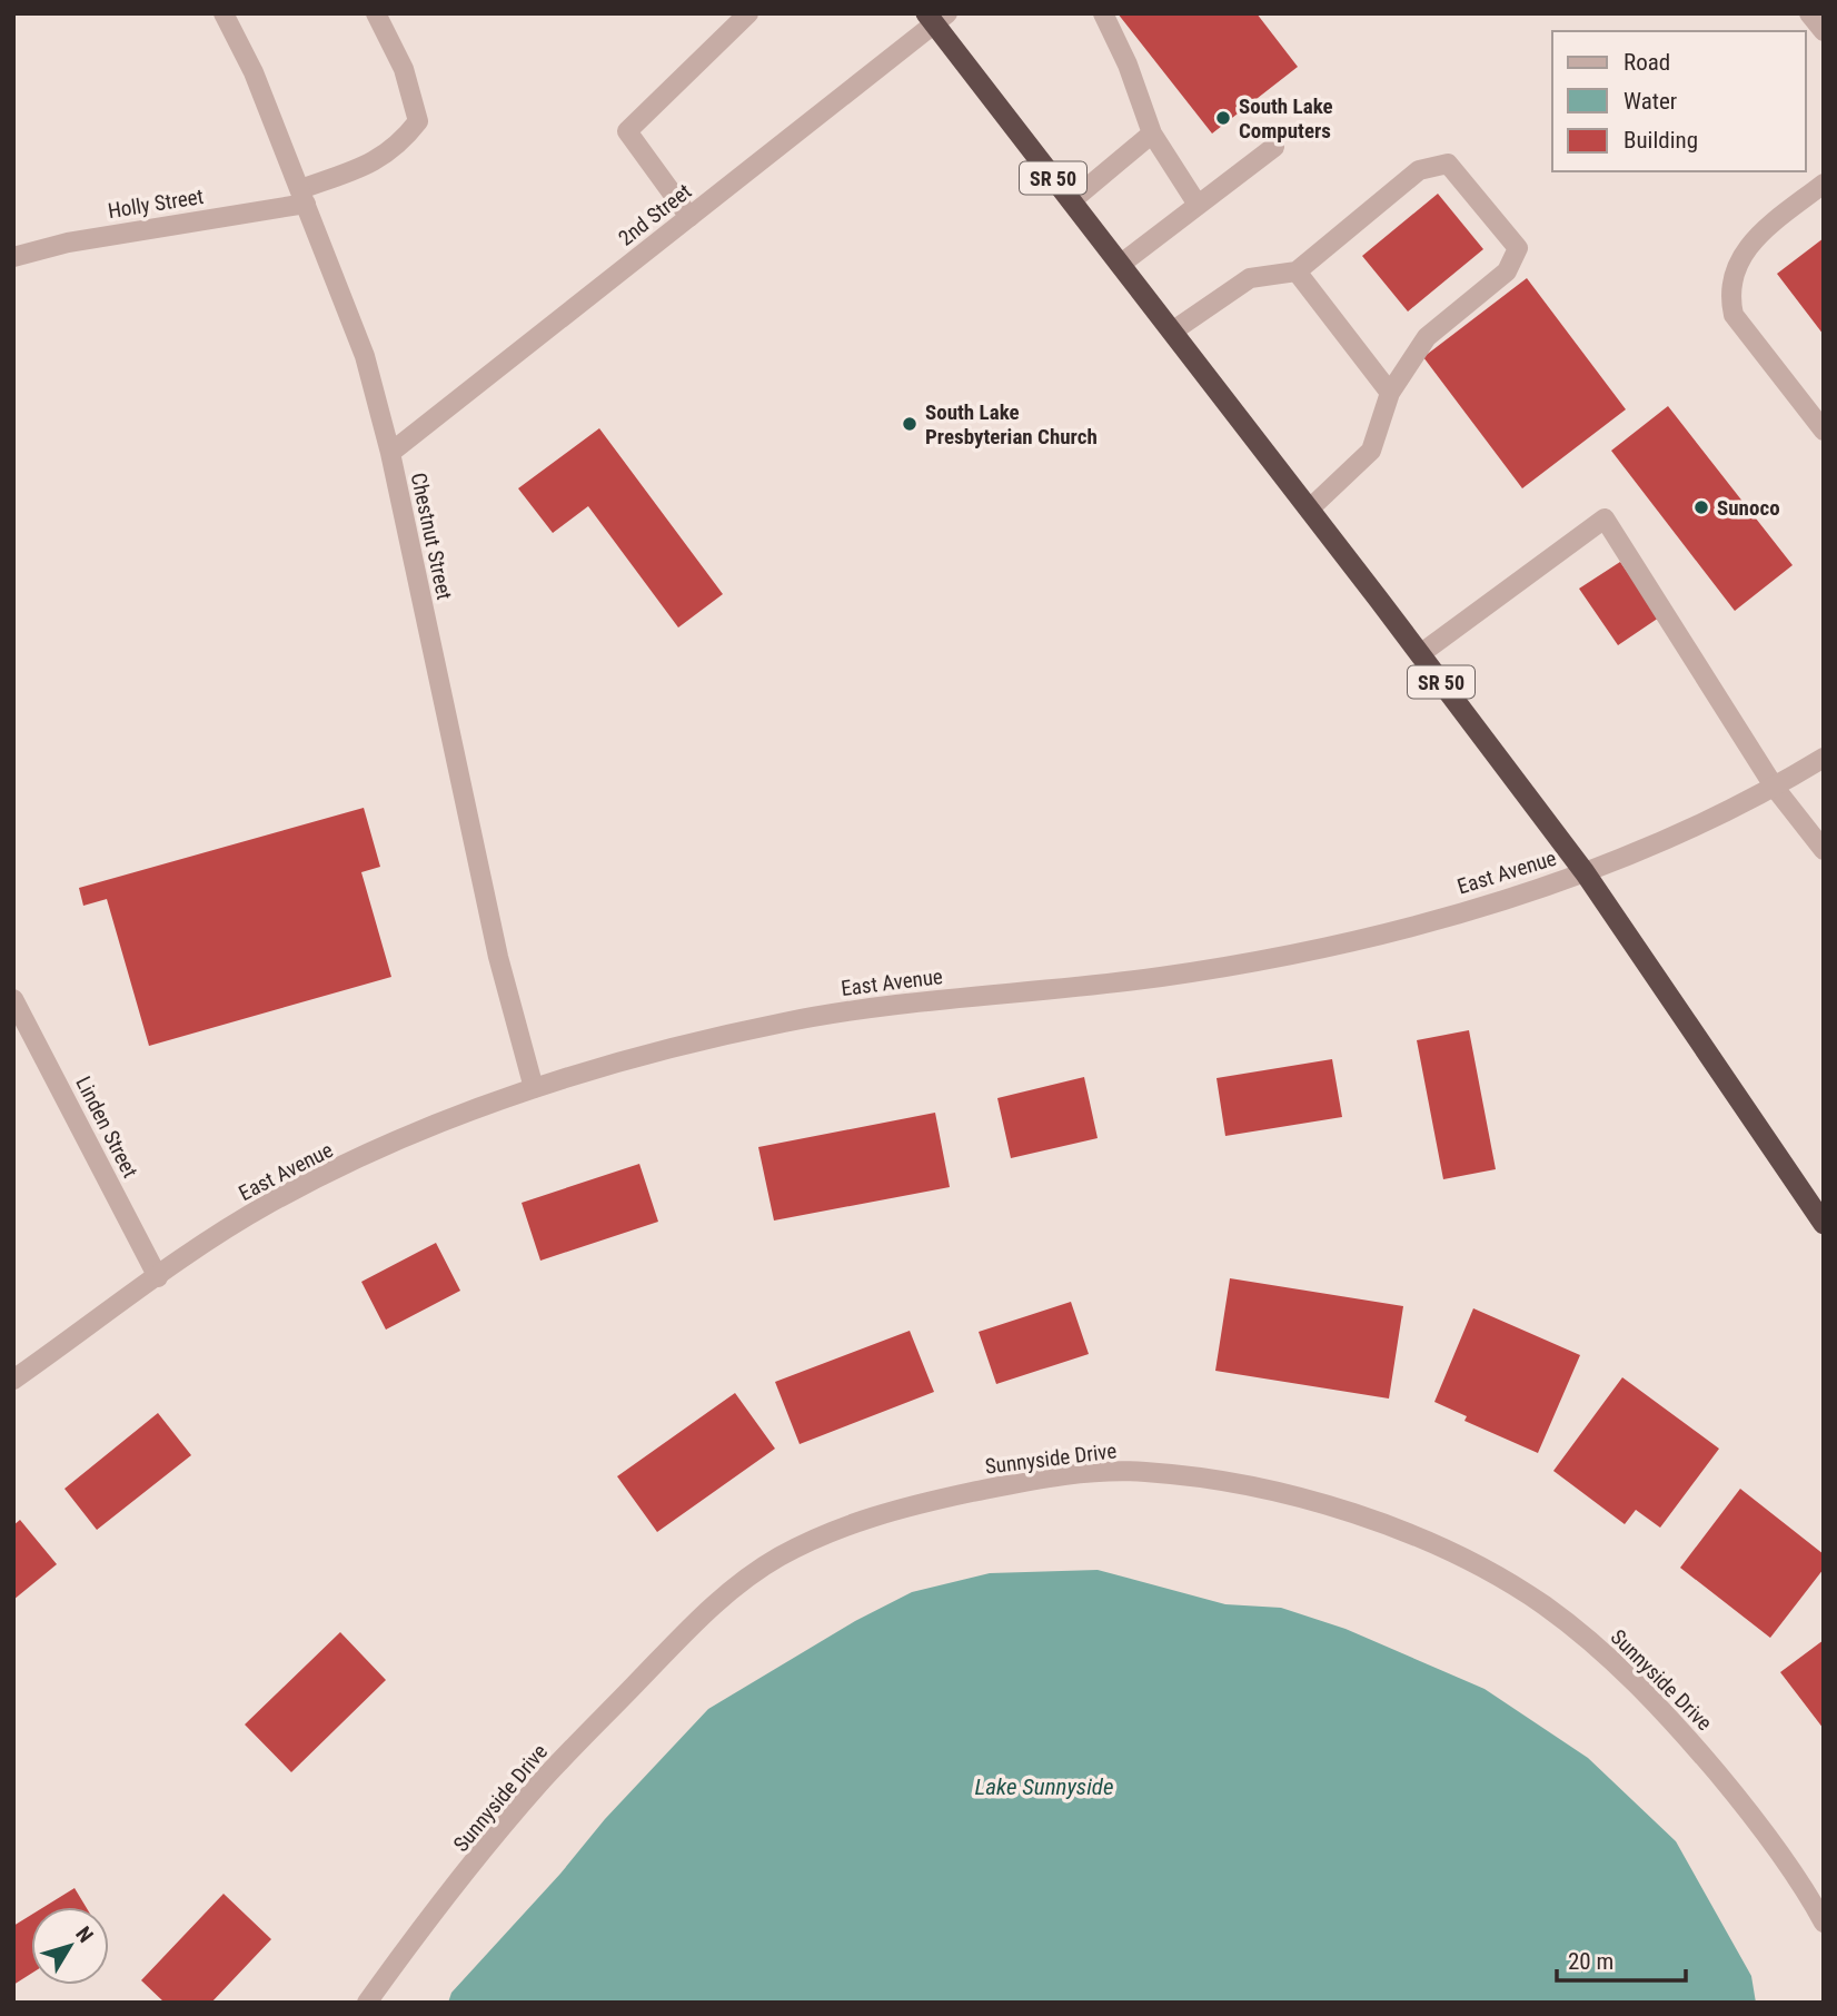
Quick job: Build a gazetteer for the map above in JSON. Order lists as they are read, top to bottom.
{
  "streets": {
    "highway": ["SR 50"],
    "street": [
      "Holly Street",
      "2nd Street",
      "Chestnut Street",
      "East Avenue",
      "Linden Street",
      "Sunnyside Drive"
    ]
  },
  "crossings": [
    ["SR 50", "2nd Street"],
    ["SR 50", "East Avenue"],
    ["Holly Street", "Chestnut Street"],
    ["2nd Street", "Chestnut Street"],
    ["Chestnut Street", "East Avenue"],
    ["East Avenue", "Linden Street"]
  ],
  "water": ["Lake Sunnyside"],
  "places": ["South Lake Computers", "South Lake Presbyterian Church", "Sunoco"],
  "legend": ["Road", "Water", "Building"],
  "scale_bar": "20 m",
  "north": "top right"
}
